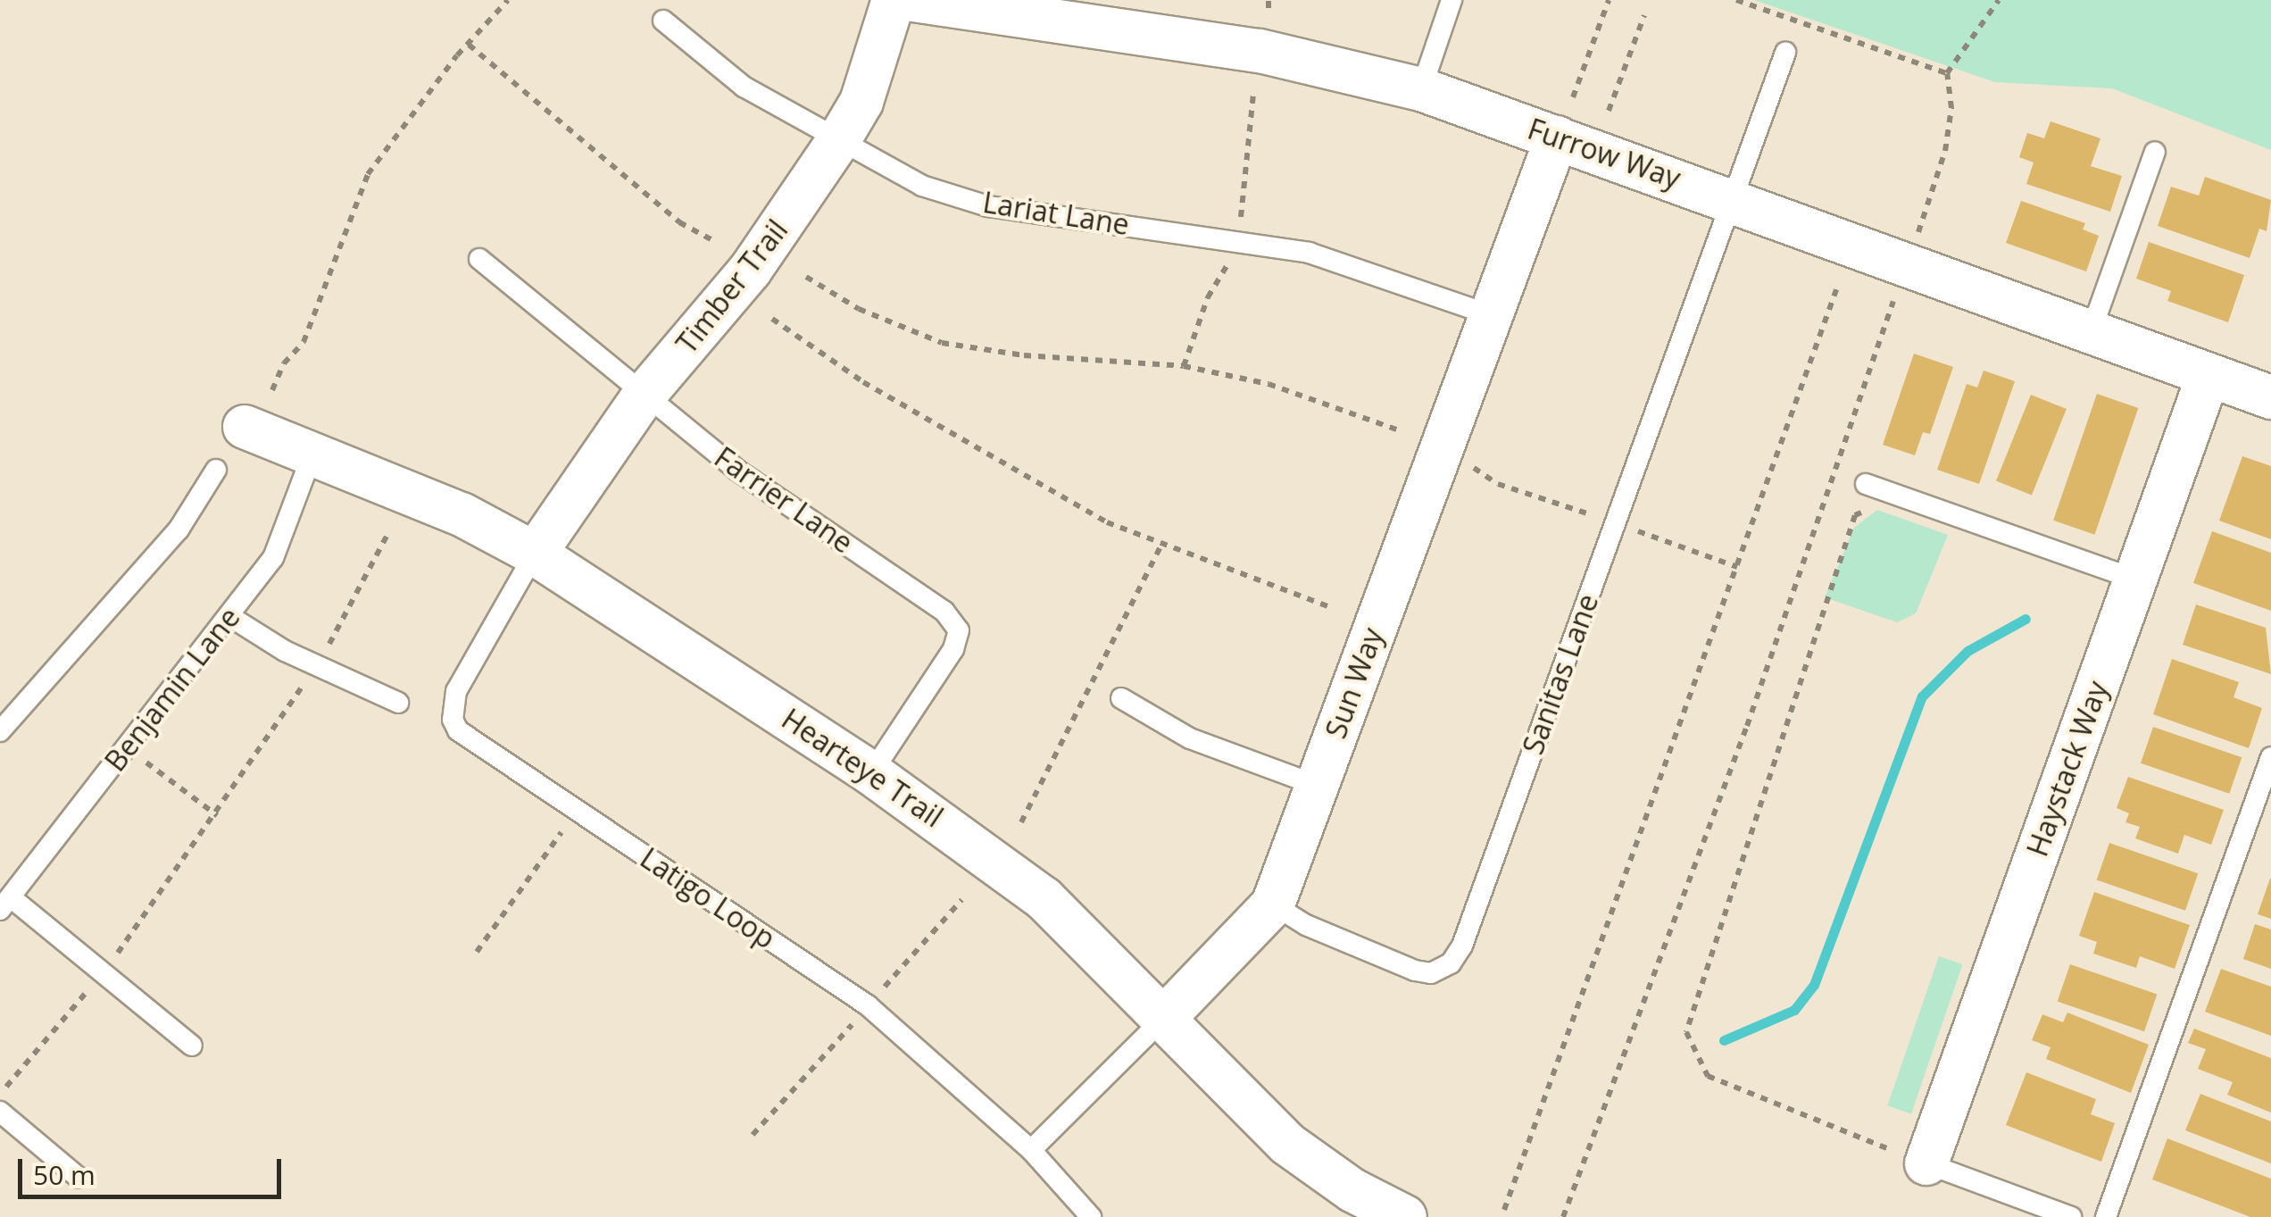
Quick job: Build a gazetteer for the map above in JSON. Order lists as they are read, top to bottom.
{
  "streets": {
    "street": [
      "Furrow Way",
      "Timber Trail",
      "Sun Way",
      "Hearteye Trail",
      "Haystack Way"
    ],
    "lane": [
      "Lariat Lane",
      "Farrier Lane",
      "Sanitas Lane",
      "Benjamin Lane",
      "Latigo Loop"
    ]
  },
  "crossings": [
    ["Furrow Way", "Sanitas Lane"],
    ["Furrow Way", "Sun Way"],
    ["Furrow Way", "Haystack Way"],
    ["Lariat Lane", "Timber Trail"],
    ["Lariat Lane", "Sun Way"],
    ["Timber Trail", "Farrier Lane"],
    ["Timber Trail", "Hearteye Trail"],
    ["Timber Trail", "Latigo Loop"],
    ["Farrier Lane", "Hearteye Trail"],
    ["Sanitas Lane", "Sun Way"],
    ["Sun Way", "Hearteye Trail"],
    ["Sun Way", "Latigo Loop"],
    ["Benjamin Lane", "Hearteye Trail"],
    ["Hearteye Trail", "Latigo Loop"]
  ],
  "scale_bar": "50 m"
}
